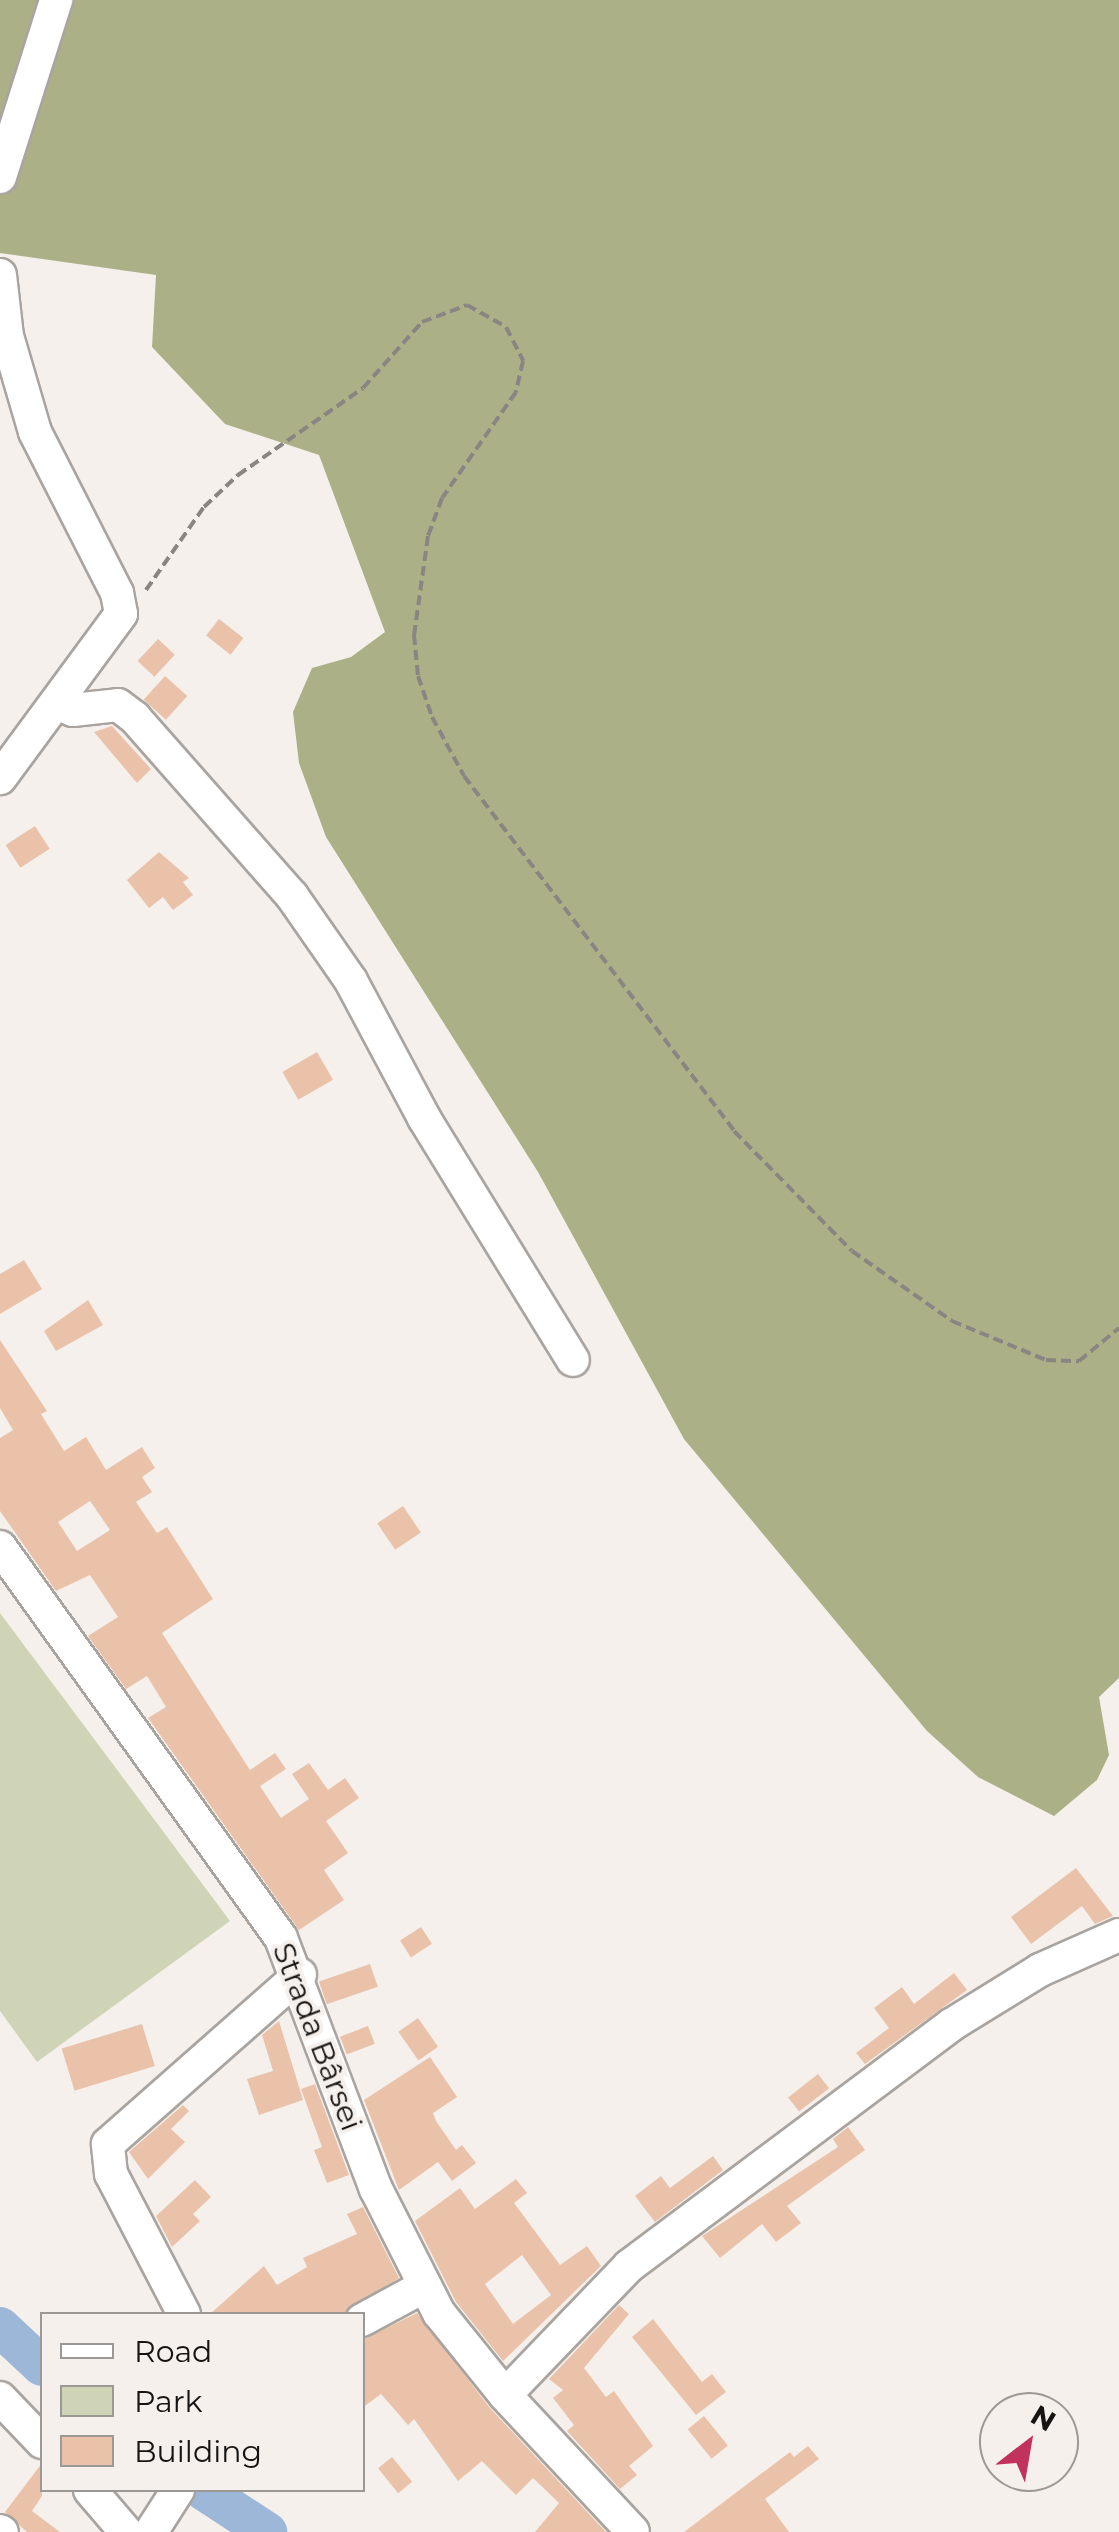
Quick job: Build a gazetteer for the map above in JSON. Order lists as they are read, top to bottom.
{
  "streets": {
    "street": ["Strada Bârsei"]
  },
  "legend": ["Road", "Park", "Building"],
  "north": "top right"
}
